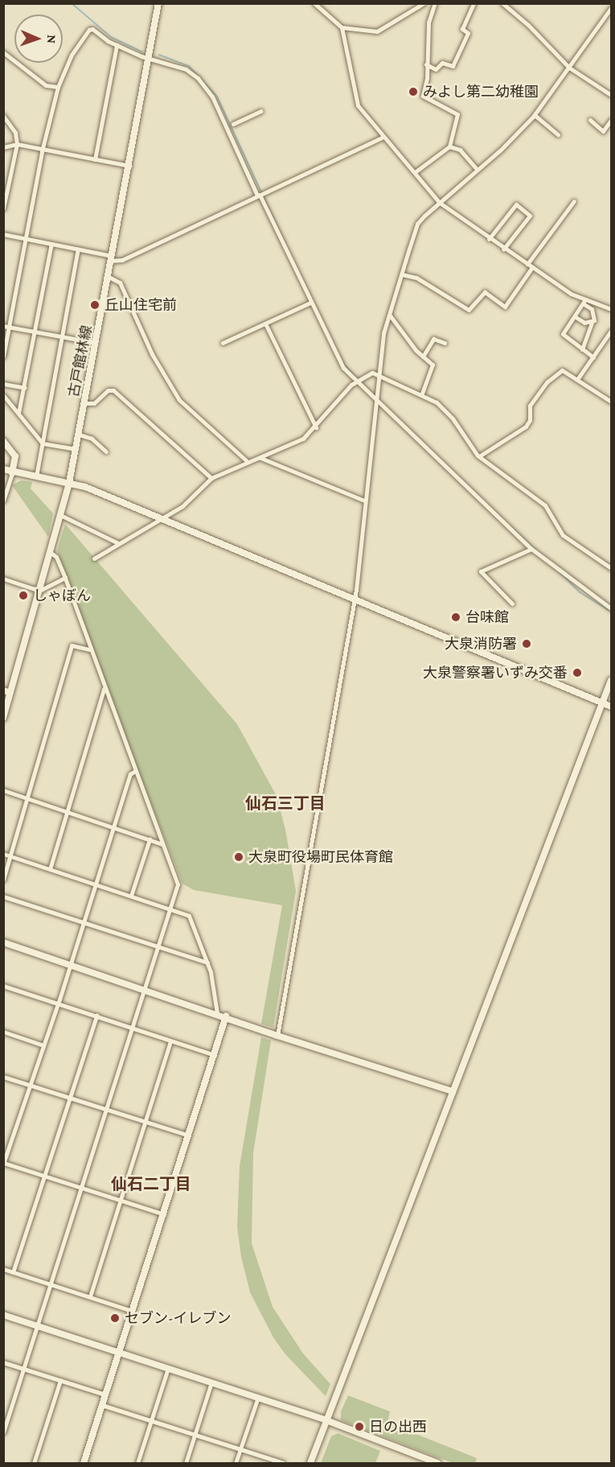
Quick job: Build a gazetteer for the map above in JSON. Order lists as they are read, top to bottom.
{
  "streets": {
    "street": ["古戸館林線"]
  },
  "districts": ["仙石三丁目", "仙石二丁目"],
  "places": [
    "みよし第二幼稚園",
    "丘山住宅前",
    "しゃぼん",
    "台味館",
    "大泉消防署",
    "大泉警察署いずみ交番",
    "大泉町役場町民体育館",
    "セブン-イレブン",
    "日の出西"
  ],
  "north": "right"
}
